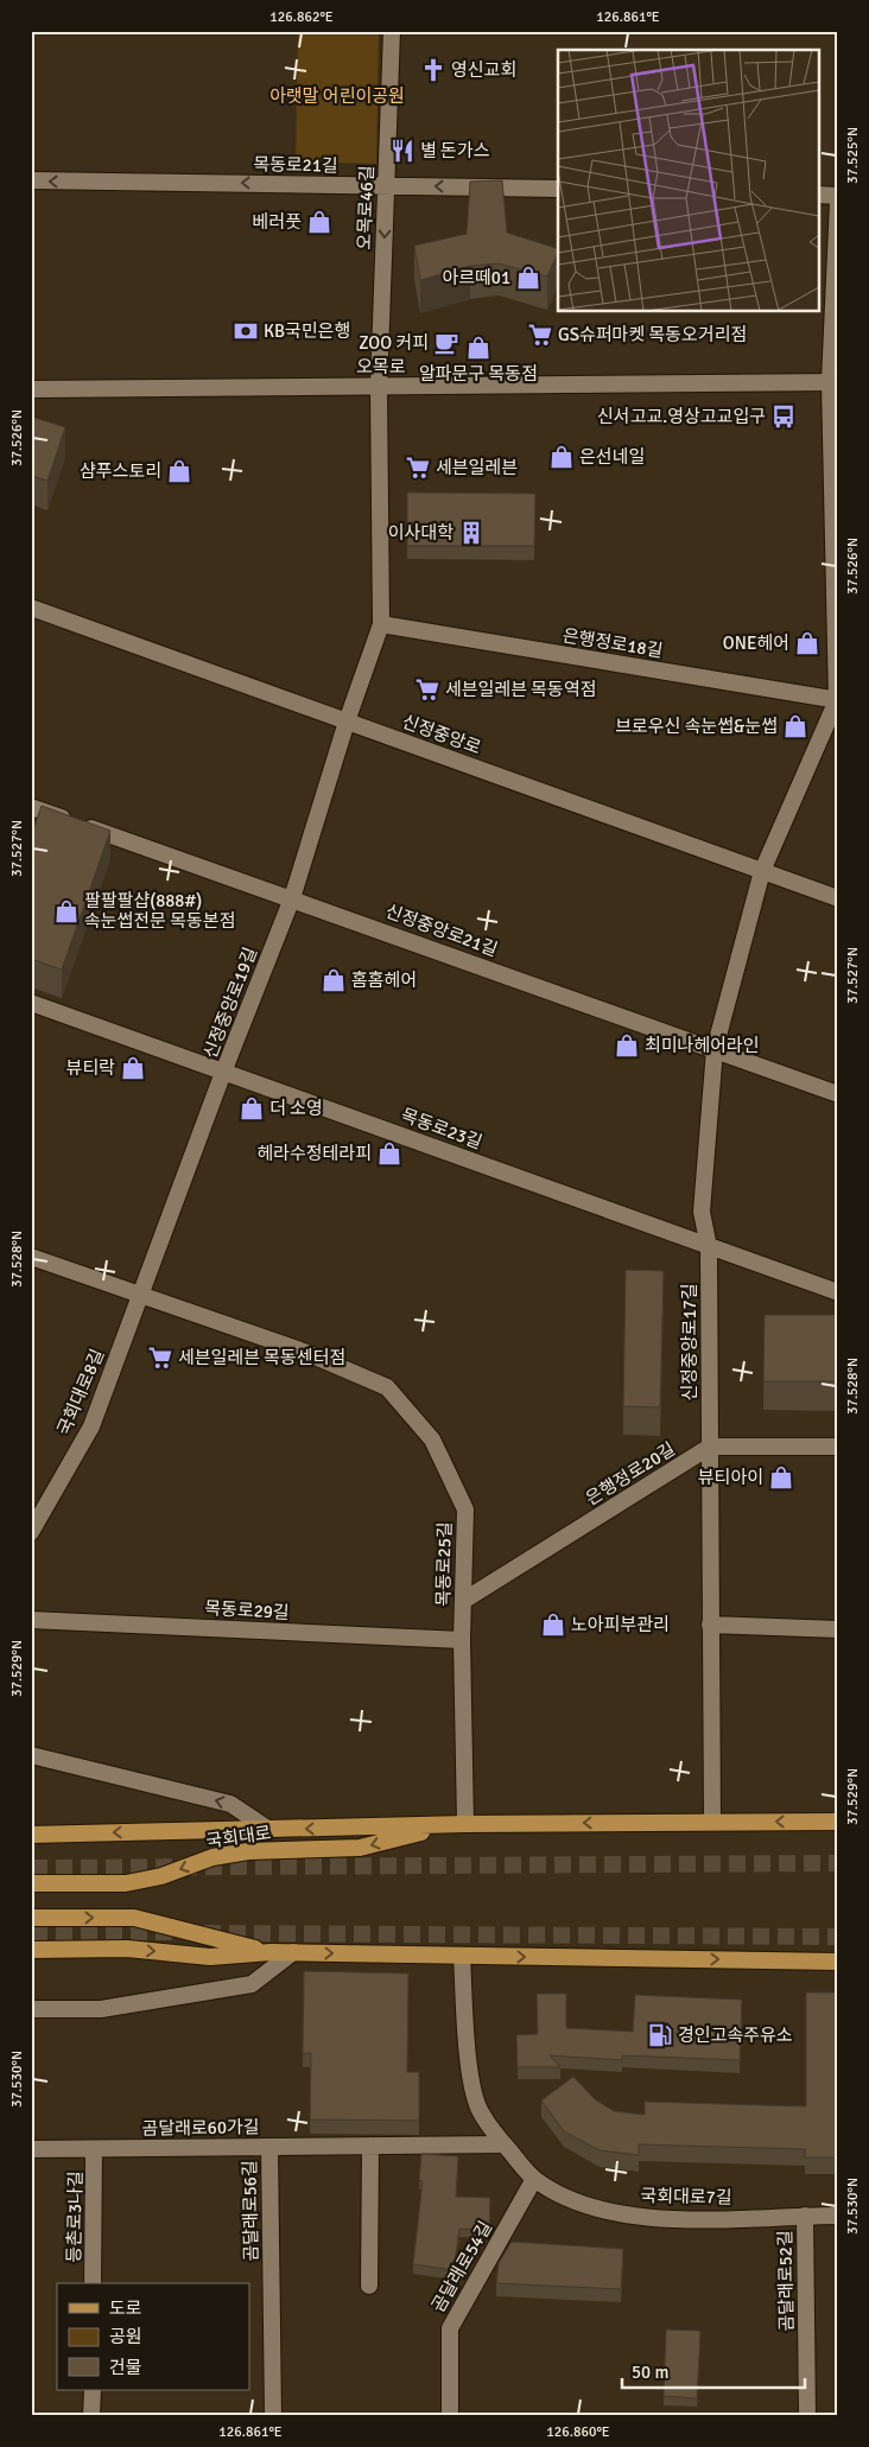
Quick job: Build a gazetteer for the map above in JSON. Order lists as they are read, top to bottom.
{
  "streets": {
    "main road": ["국회대로"],
    "street": [
      "목동로21길",
      "오목로46길",
      "오목로",
      "은행정로18길",
      "신정중앙로",
      "신정중앙로21길",
      "신정중앙로19길",
      "목동로23길",
      "신정중앙로17길",
      "국회대로8길",
      "은행정로20길",
      "목동로25길",
      "목동로29길",
      "곰달래로60가길",
      "국회대로7길",
      "곰달래로56길",
      "등촌로3나길",
      "곰달래로54길",
      "곰달래로52길"
    ]
  },
  "crossings": [
    ["목동로21길", "오목로46길"],
    ["오목로46길", "오목로"],
    ["오목로46길", "은행정로18길"],
    ["오목로46길", "신정중앙로19길"],
    ["은행정로18길", "신정중앙로19길"],
    ["은행정로18길", "신정중앙로17길"],
    ["신정중앙로", "신정중앙로19길"],
    ["신정중앙로", "신정중앙로17길"],
    ["신정중앙로21길", "신정중앙로19길"],
    ["신정중앙로21길", "신정중앙로17길"],
    ["신정중앙로19길", "목동로23길"],
    ["신정중앙로19길", "국회대로8길"],
    ["신정중앙로19길", "목동로25길"],
    ["목동로23길", "신정중앙로17길"],
    ["신정중앙로17길", "은행정로20길"],
    ["국회대로8길", "목동로25길"],
    ["은행정로20길", "목동로25길"],
    ["목동로25길", "목동로29길"],
    ["목동로25길", "국회대로"],
    ["곰달래로60가길", "국회대로7길"],
    ["곰달래로60가길", "곰달래로56길"],
    ["곰달래로60가길", "등촌로3나길"],
    ["국회대로7길", "곰달래로54길"],
    ["국회대로7길", "곰달래로52길"]
  ],
  "one_way": ["목동로21길"],
  "parks": ["아랫말 어린이공원"],
  "places": {
    "church": ["영신교회"],
    "restaurant": ["별 돈가스"],
    "shop": [
      "베러풋",
      "아르떼01",
      "알파문구 목동점",
      "은선네일",
      "샴푸스토리",
      "ONE헤어",
      "브로우신 속눈썹&눈썹",
      "팔팔팔샵(888#) 속눈썹전문 목동본점",
      "홈홈헤어",
      "최미나헤어라인",
      "뷰티락",
      "더 소영",
      "헤라수정테라피",
      "뷰티아이",
      "노아피부관리"
    ],
    "bank": ["KB국민은행"],
    "supermarket": [
      "GS슈퍼마켓 목동오거리점",
      "세븐일레븐",
      "세븐일레븐 목동역점",
      "세븐일레븐 목동센터점"
    ],
    "cafe": ["ZOO 커피"],
    "bus stop": ["신서고교.영상고교입구"],
    "building": ["이사대학"],
    "fuel station": ["경인고속주유소"]
  },
  "legend": ["도로", "공원", "건물"],
  "scale_bar": "50 m",
  "coordinates": [
    "126.862°E",
    "126.861°E",
    "37.525°N",
    "37.526°N",
    "37.527°N",
    "37.528°N",
    "37.529°N",
    "37.530°N",
    "126.860°E"
  ]
}
